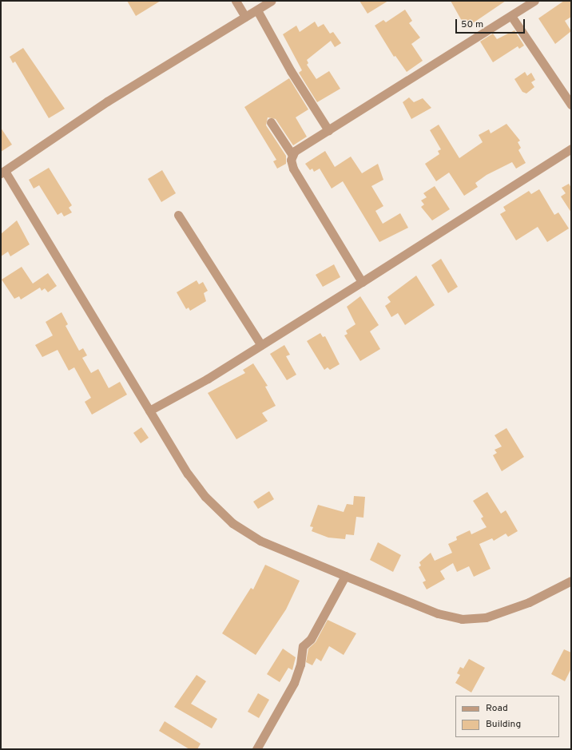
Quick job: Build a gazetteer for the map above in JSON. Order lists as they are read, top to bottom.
{
  "legend": ["Road", "Building"],
  "scale_bar": "50 m"
}
